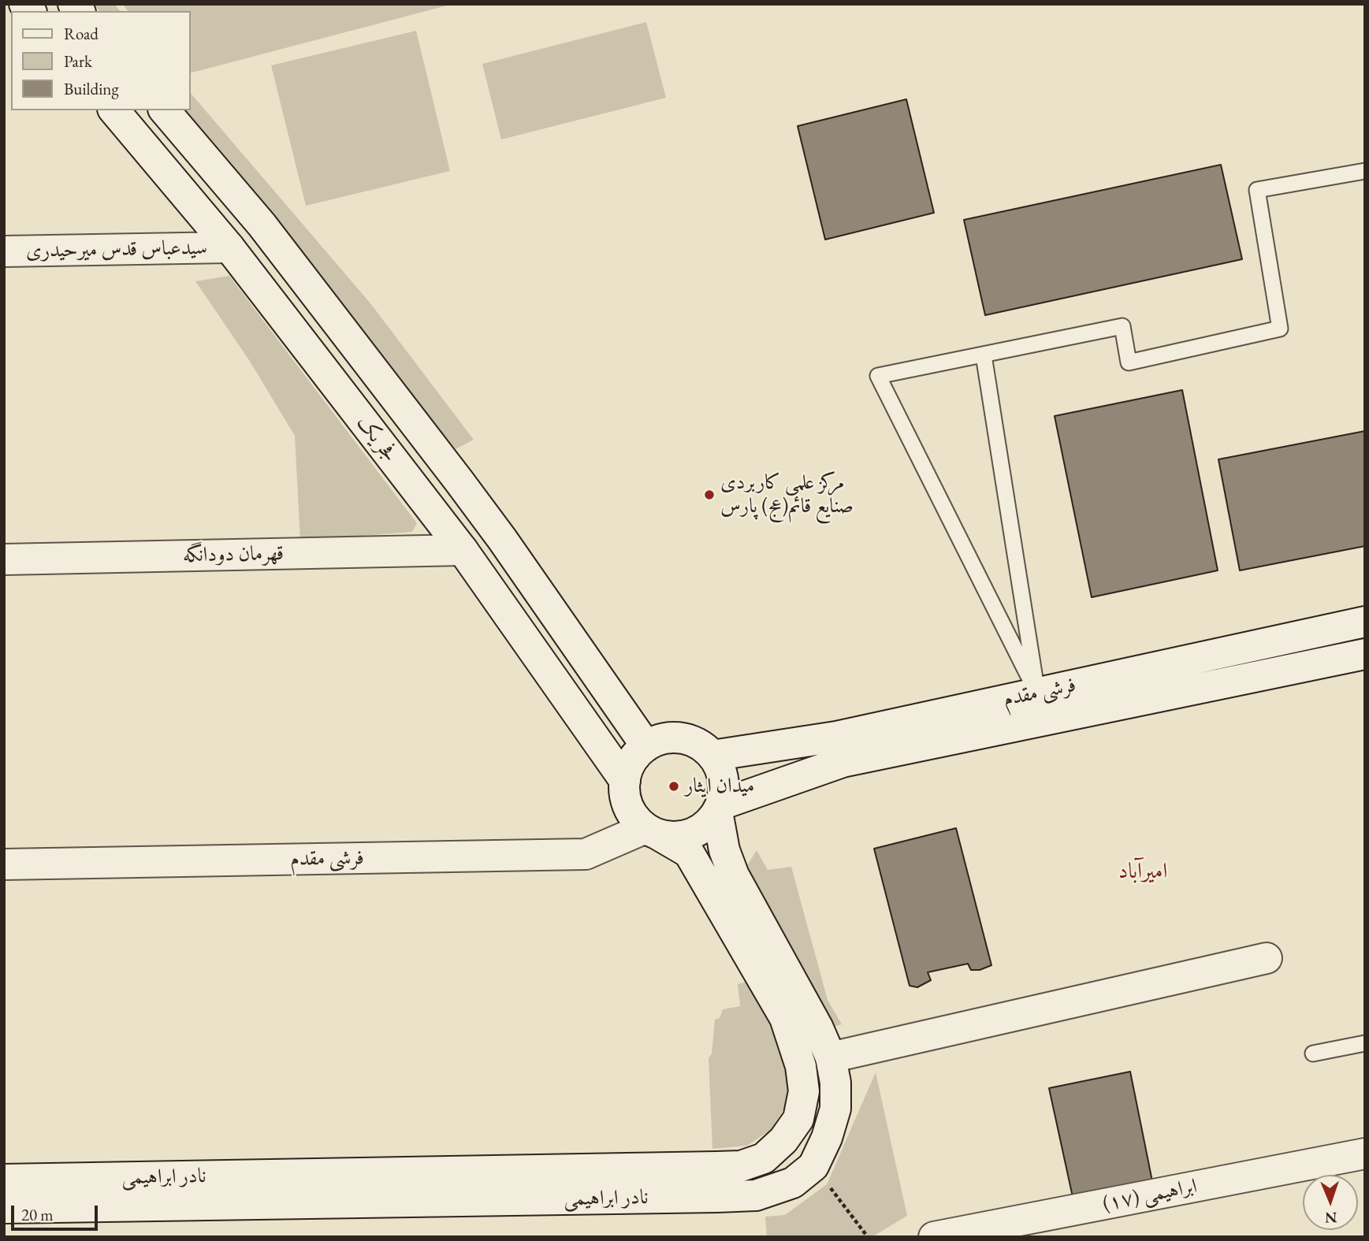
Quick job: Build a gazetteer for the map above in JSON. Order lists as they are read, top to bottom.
{
  "streets": {
    "street": [
      "سیدعباس قدس میرحیدری",
      "فجر یک",
      "قهرمان دودانگه",
      "فرشی مقدم",
      "نادر ابراهیمی",
      "ابراهیمی (۱۷)"
    ]
  },
  "crossings": [
    ["سیدعباس قدس میرحیدری", "فجر یک"],
    ["فجر یک", "قهرمان دودانگه"],
    ["فجر یک", "فرشی مقدم"],
    ["فجر یک", "نادر ابراهیمی"],
    ["فرشی مقدم", "نادر ابراهیمی"]
  ],
  "districts": ["امیرآباد"],
  "places": ["مرکز علمی کاربردی صنایع قائم(عج) پارس", "میدان ایثار"],
  "legend": ["Road", "Park", "Building"],
  "scale_bar": "20 m",
  "north": "bottom"
}
